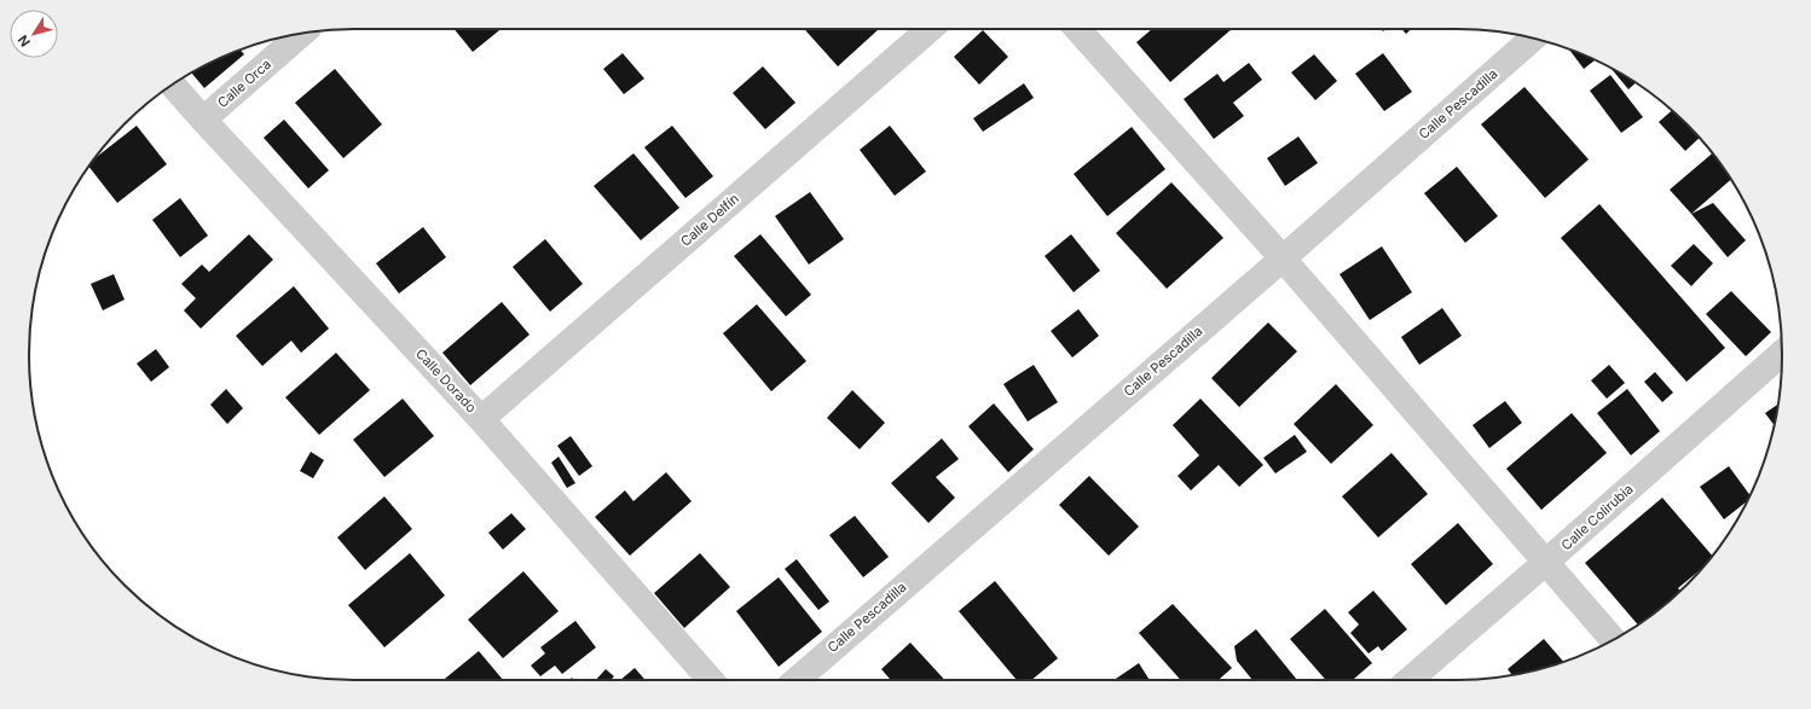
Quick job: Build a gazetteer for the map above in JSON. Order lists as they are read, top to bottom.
{
  "streets": {
    "street": [
      "Calle Orca",
      "Calle Pescadilla",
      "Calle Delfín",
      "Calle Dorado",
      "Calle Colirubia"
    ]
  },
  "crossings": [
    ["Calle Orca", "Calle Dorado"],
    ["Calle Delfín", "Calle Dorado"]
  ],
  "north": "bottom left"
}
